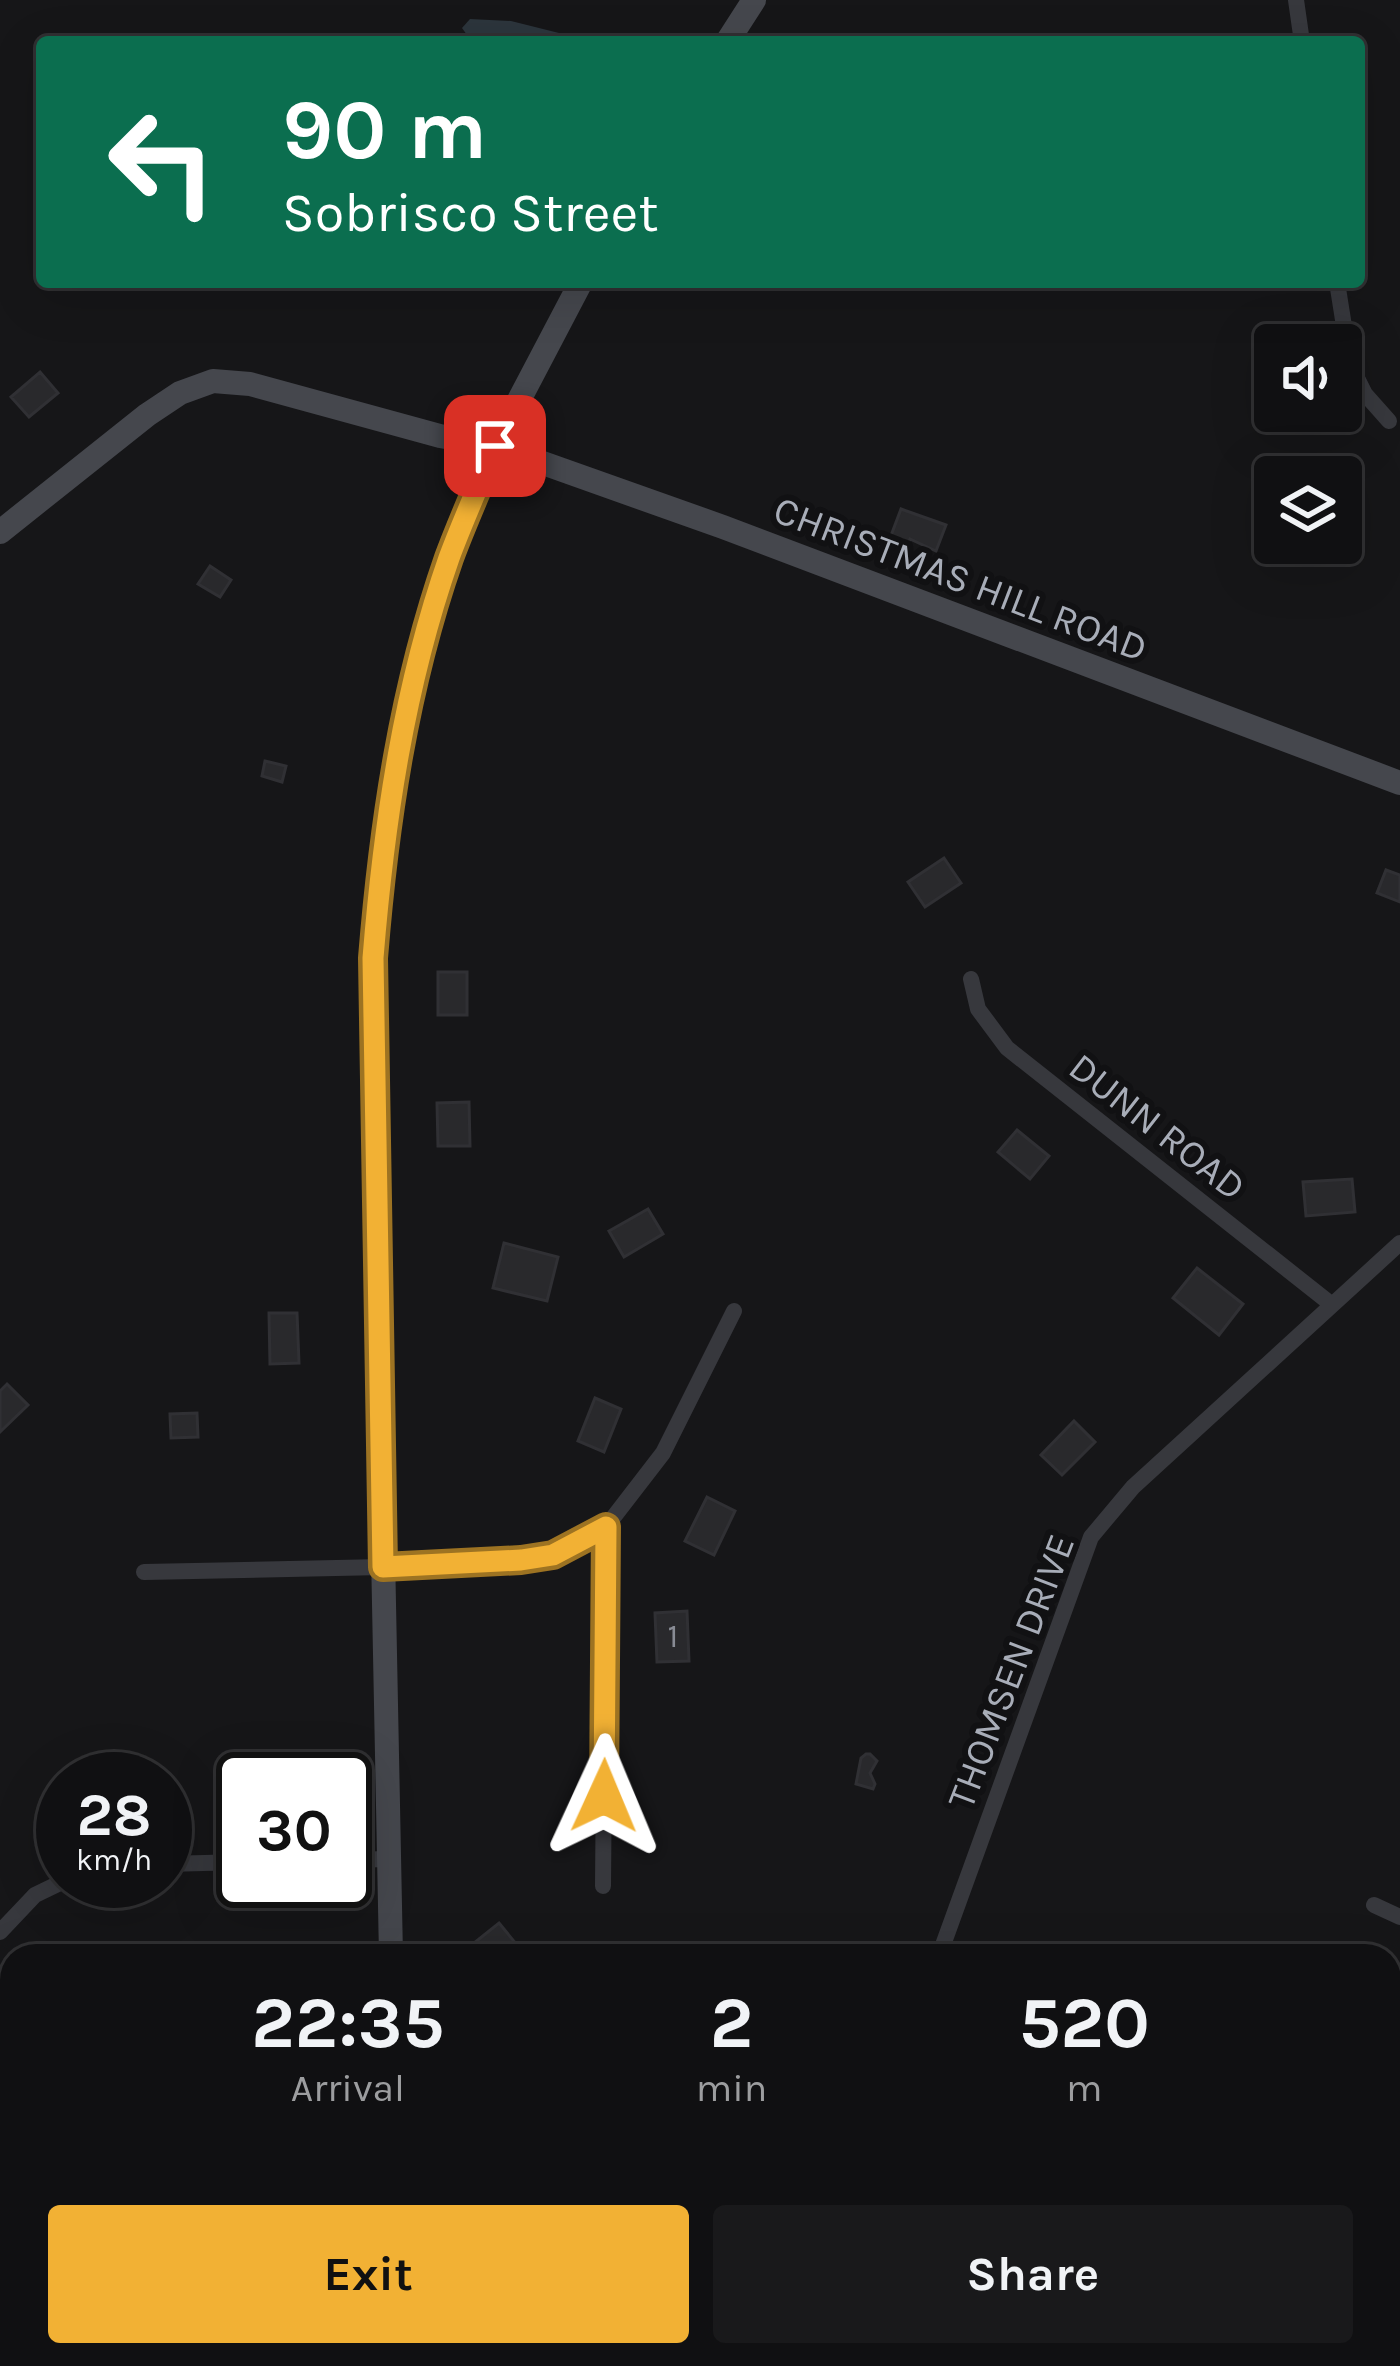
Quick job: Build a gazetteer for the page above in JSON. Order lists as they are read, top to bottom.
{
  "streets": {
    "street": ["CHRISTMAS HILL ROAD", "DUNN ROAD", "THOMSEN DRIVE"]
  },
  "crossings": [
    ["DUNN ROAD", "THOMSEN DRIVE"]
  ],
  "house_numbers": ["1"],
  "page": {
    "turn": ["90 m", "Sobrisco Street"],
    "speed": "28 km/h",
    "limit": "30",
    "eta": [
      "22:35",
      "Arrival",
      "2",
      "min",
      "520",
      "m"
    ],
    "buttons": ["Exit", "Share"]
  }
}
